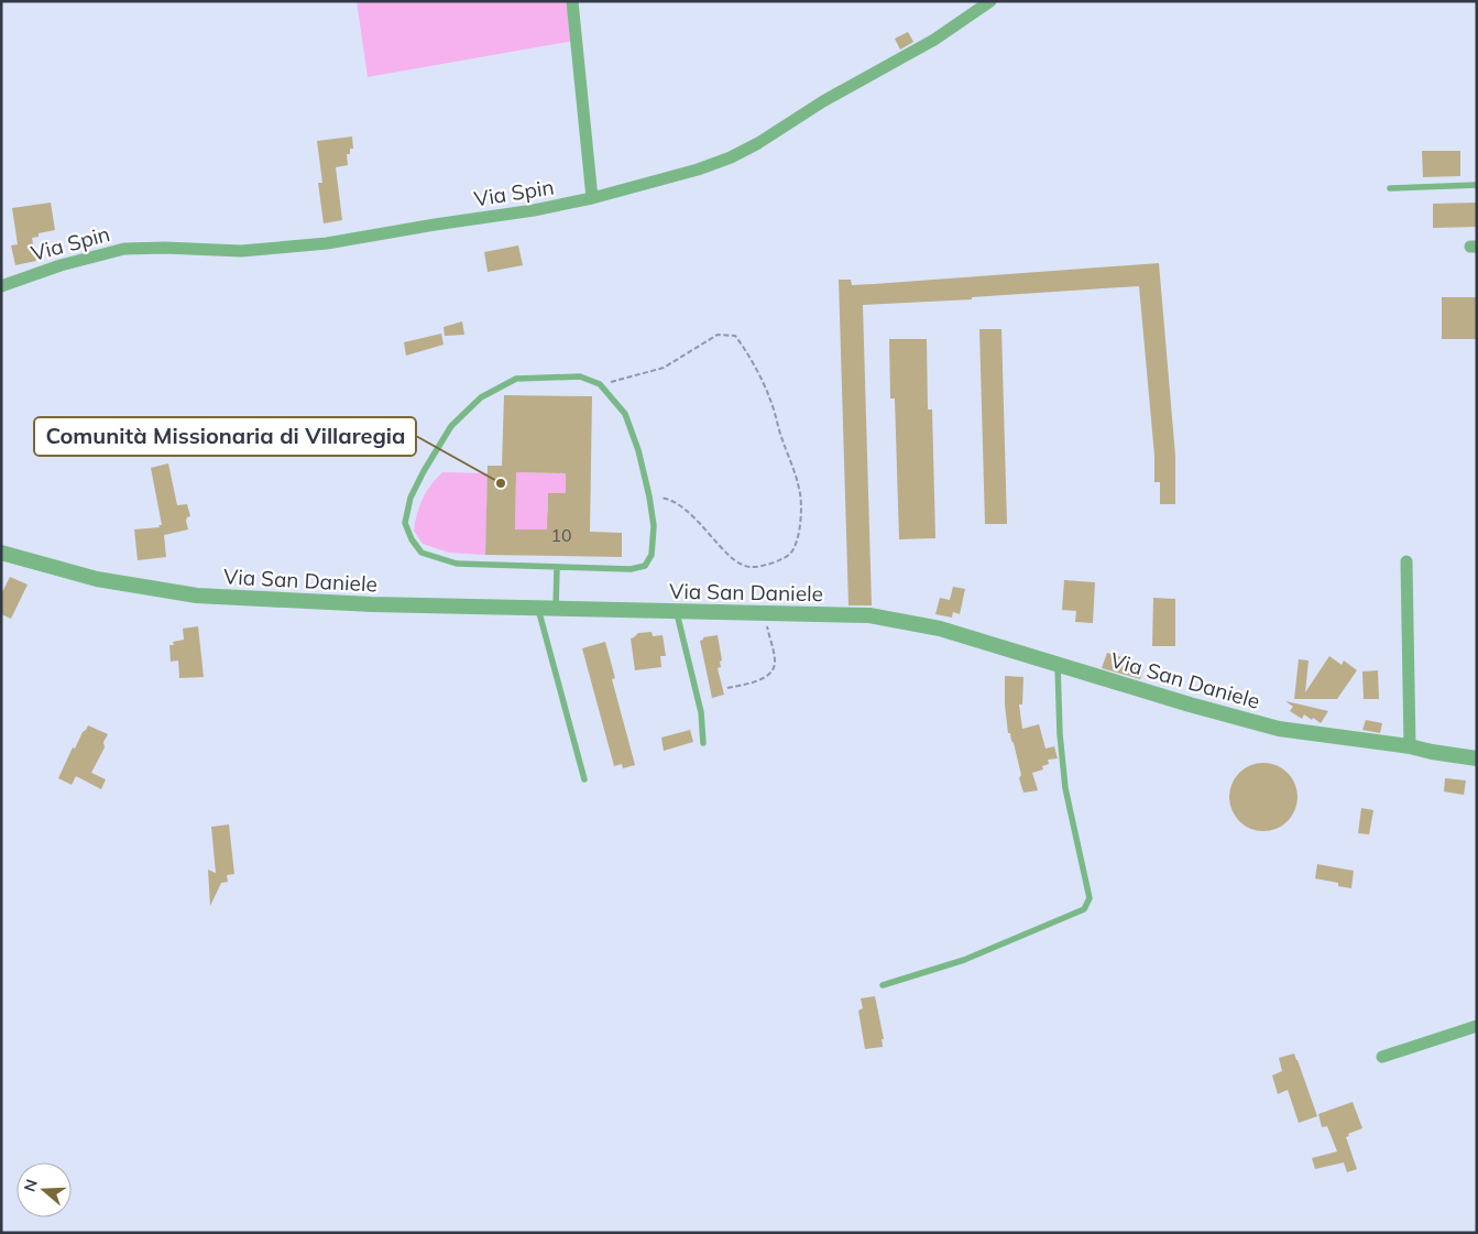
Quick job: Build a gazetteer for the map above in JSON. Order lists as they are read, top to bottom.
{
  "streets": {
    "street": ["Via Spin", "Via San Daniele"]
  },
  "places": ["Comunità Missionaria di Villaregia"],
  "house_numbers": ["10"],
  "north": "left"
}
